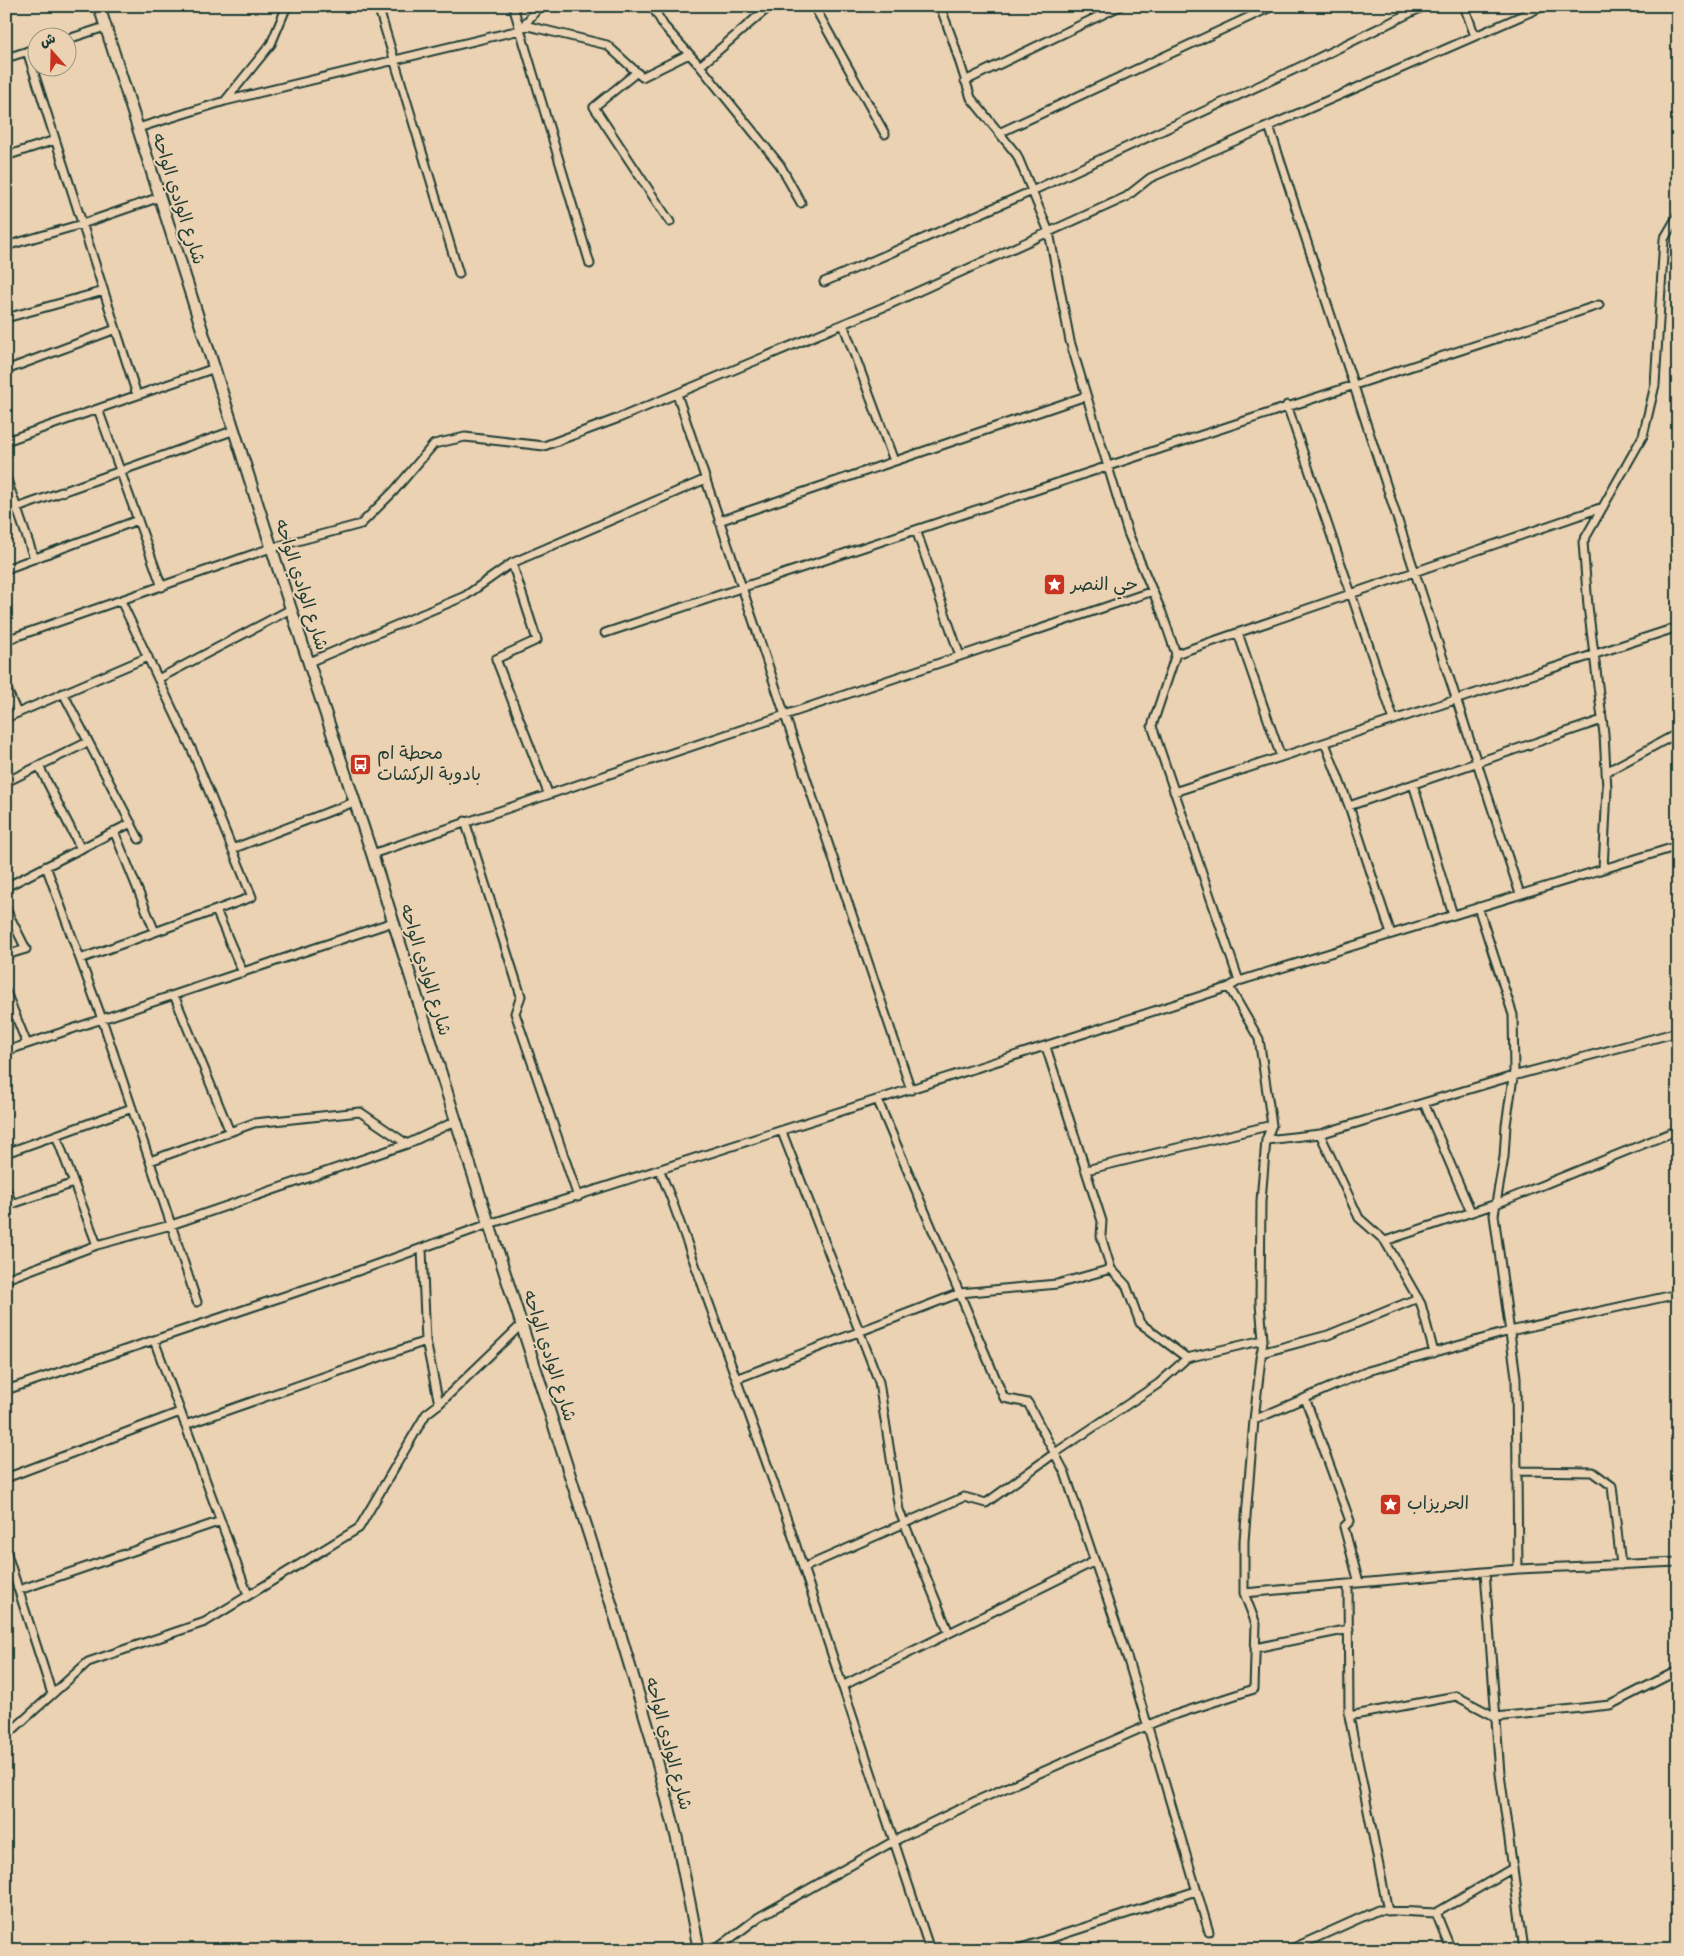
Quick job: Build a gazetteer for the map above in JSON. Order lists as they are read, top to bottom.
{
  "streets": {
    "main road": ["شارع الوادي الواحه"]
  },
  "places": {
    "place": ["حي النصر", "الحريزاب"],
    "bus stop": ["محطة ام بادوبة الركشات"]
  },
  "north": "top"
}
